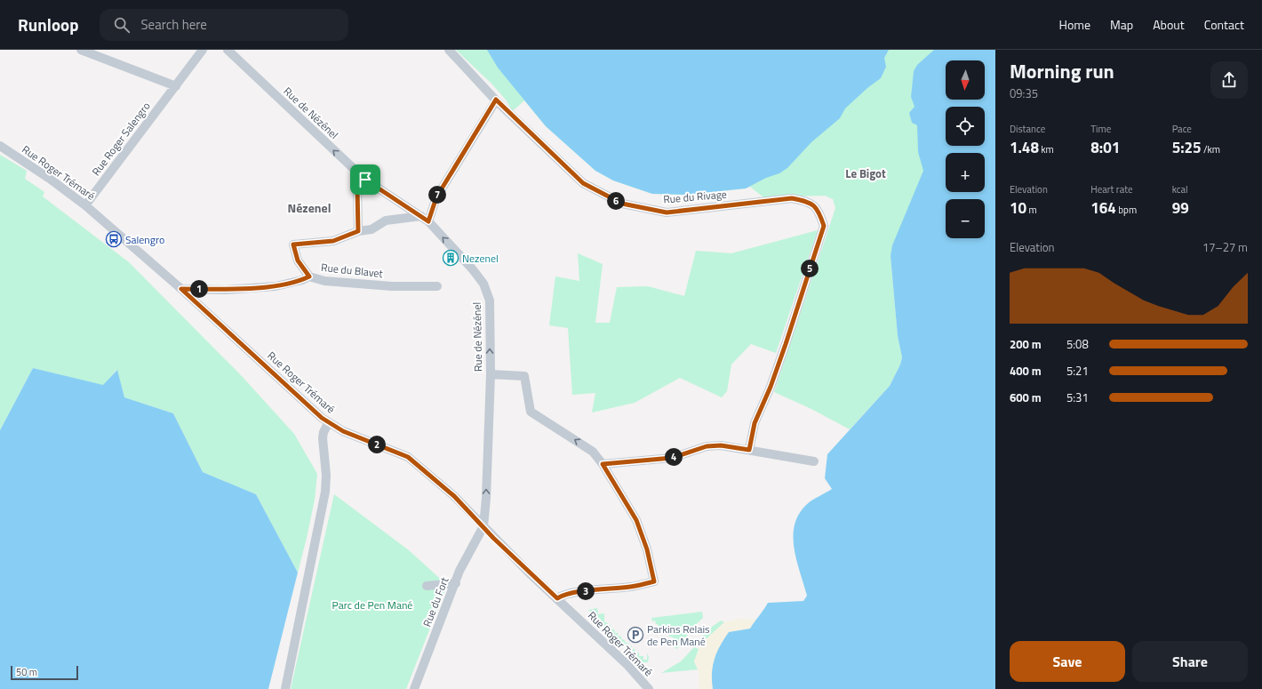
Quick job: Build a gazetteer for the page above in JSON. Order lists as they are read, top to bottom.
{
  "streets": {
    "street": [
      "Rue de Nézénel",
      "Rue Roger Salengro",
      "Rue Roger Trémaré",
      "Rue du Rivage",
      "Rue du Blavet",
      "Rue du Fort"
    ]
  },
  "crossings": [
    ["Rue de Nézénel", "Rue Roger Trémaré"],
    ["Rue de Nézénel", "Rue du Fort"],
    ["Rue Roger Salengro", "Rue Roger Trémaré"],
    ["Rue Roger Trémaré", "Rue du Blavet"],
    ["Rue Roger Trémaré", "Rue du Fort"]
  ],
  "one_way": ["Rue de Nézénel"],
  "districts": ["Le Bigot", "Nézenel"],
  "parks": ["Parc de Pen Mané"],
  "places": {
    "bus stop": ["Salengro"],
    "building": ["Nezenel"],
    "parking": ["Parkins Relais de Pen Mané"]
  },
  "scale_bar": "50 m",
  "north": "bottom",
  "page": {
    "header": "Runloop",
    "search": "Search here",
    "nav": [
      "Home",
      "Map",
      "About",
      "Contact"
    ],
    "heading": ["Morning run", "09:35"],
    "map_buttons": ["+", "−"],
    "stats": [
      ["Distance", "1.48 km"],
      ["Time", "8:01"],
      ["Pace", "5:25 /km"],
      ["Elevation", "10 m"],
      ["Heart rate", "164 bpm"],
      ["kcal", "99"]
    ],
    "pins": [
      "7",
      "6",
      "5",
      "1",
      "2",
      "4",
      "3"
    ],
    "chart": ["Elevation", "17–27 m"],
    "list": [
      {
        "name": "200 m",
        "note": "5:08"
      },
      {
        "name": "400 m",
        "note": "5:21"
      },
      {
        "name": "600 m",
        "note": "5:31"
      }
    ],
    "buttons": ["Save", "Share"],
    "scale": "50 m"
  }
}
